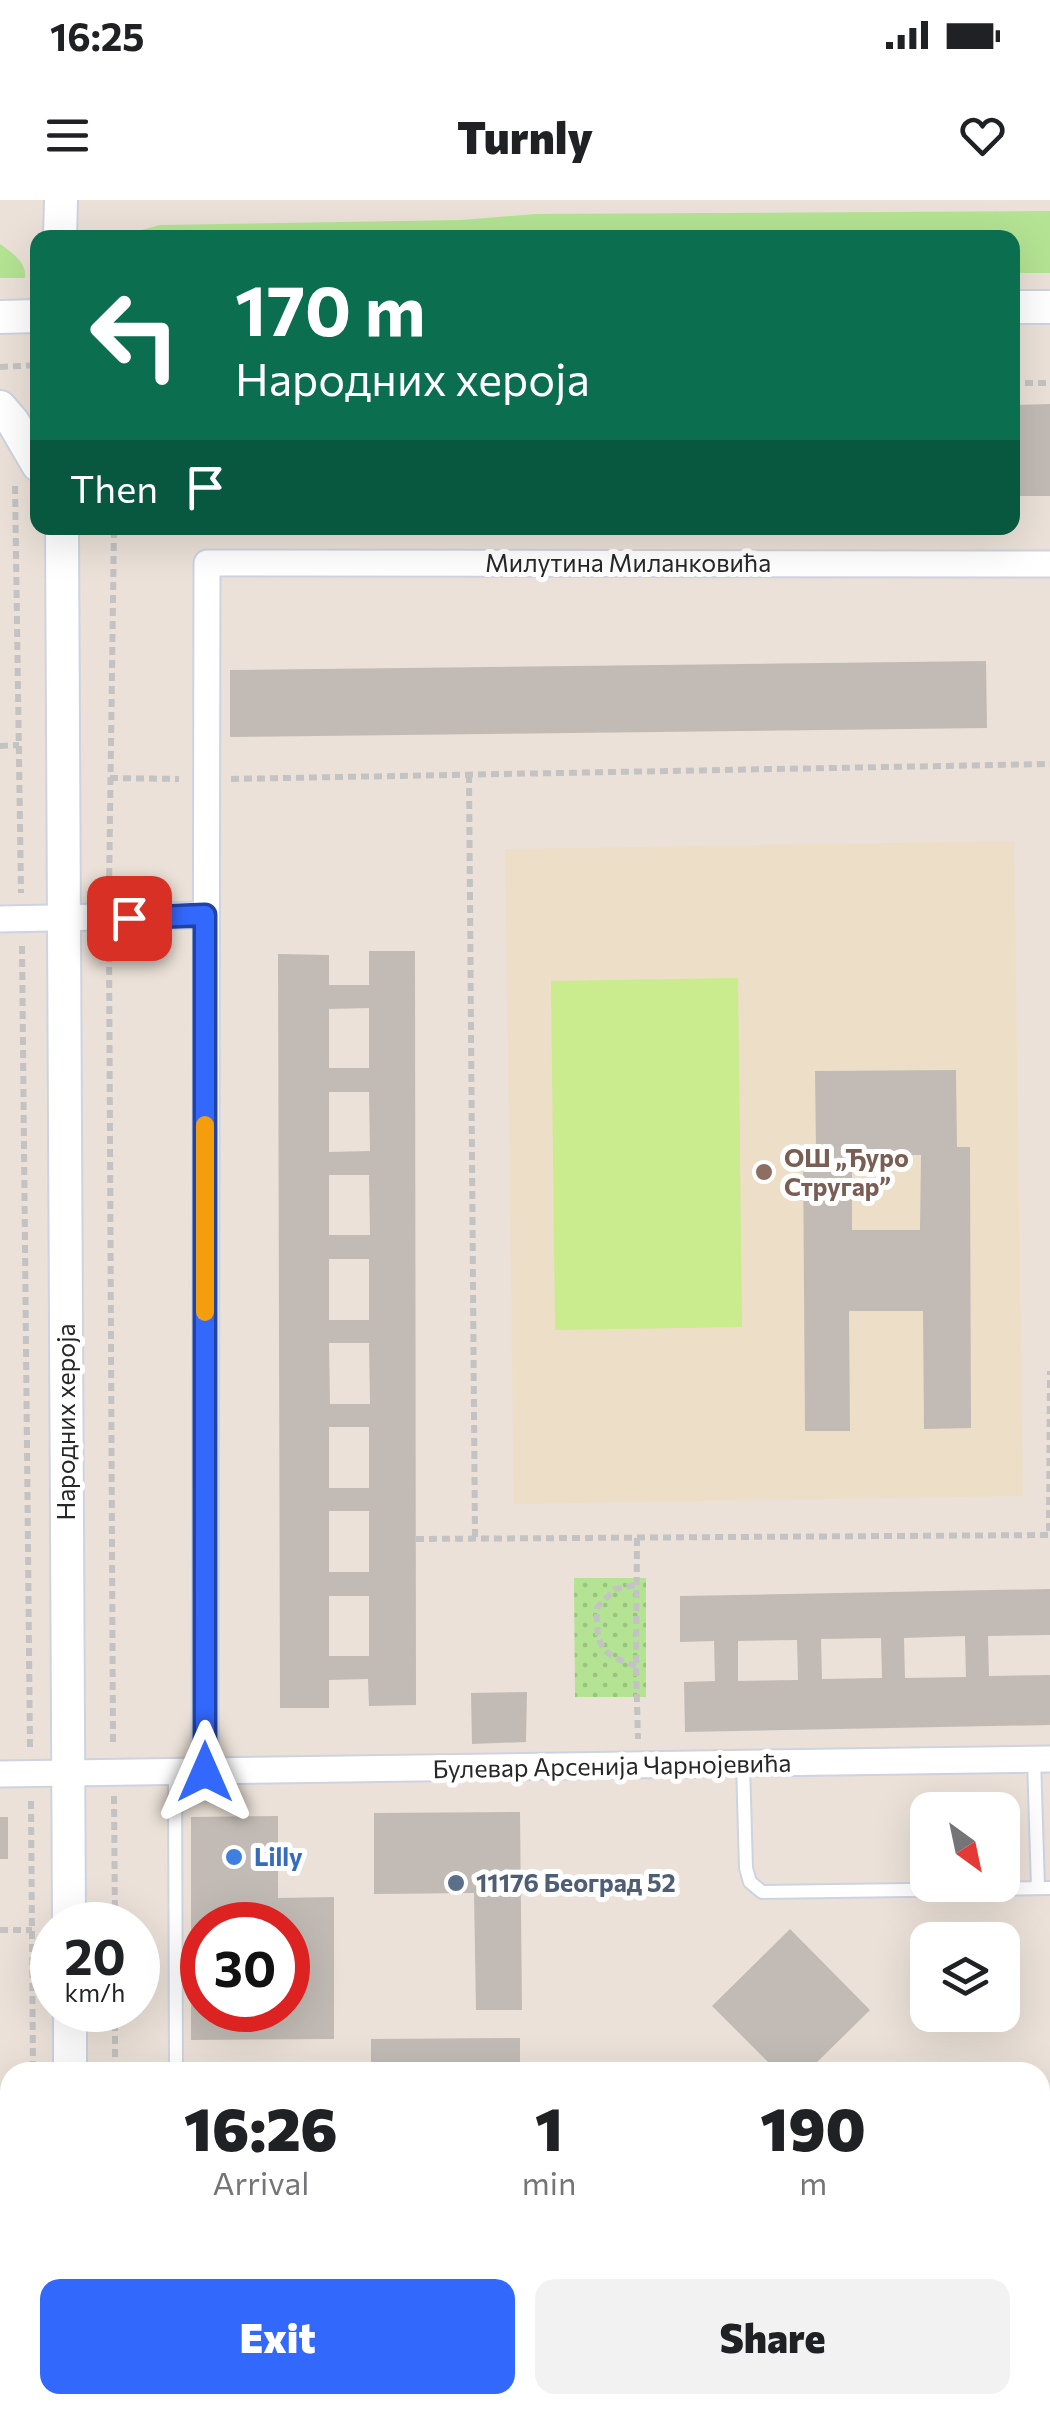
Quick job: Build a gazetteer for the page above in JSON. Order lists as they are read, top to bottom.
{
  "streets": {
    "street": ["Милутина Миланковића", "Народних хероја", "Булевар Арсенија Чарнојевића"]
  },
  "crossings": [
    ["Народних хероја", "Булевар Арсенија Чарнојевића"]
  ],
  "places": ["ОШ „Ђуро Стругар”", "Lilly", "11176 Београд 52"],
  "north": "bottom right",
  "page": {
    "status": "16:25",
    "header": "Turnly",
    "turn": ["170 m", "Народних хероја"],
    "then": "Then",
    "speed": "20 km/h",
    "limit": "30",
    "eta": [
      "16:26",
      "Arrival",
      "1",
      "min",
      "190",
      "m"
    ],
    "buttons": ["Exit", "Share"]
  }
}
